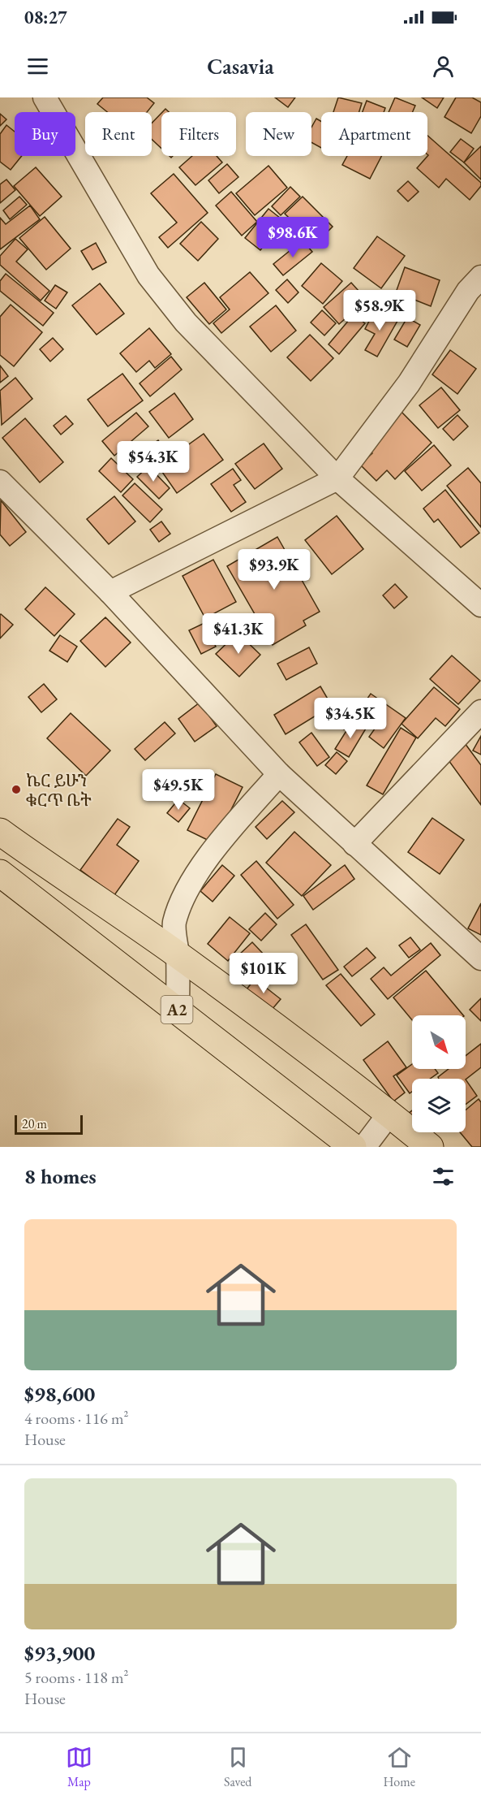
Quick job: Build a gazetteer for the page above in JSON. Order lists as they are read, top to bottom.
{
  "streets": {
    "highway": ["A2"]
  },
  "places": ["ኬር ይሁን ቁርጥ ቤት"],
  "scale_bar": "20 m",
  "north": "bottom right",
  "page": {
    "status": "08:27",
    "header": "Casavia",
    "chip": [
      "Buy",
      "Rent",
      "Filters",
      "New",
      "Apartment"
    ],
    "price": [
      "$98.6K",
      "$58.9K",
      "$54.3K",
      "$93.9K",
      "$41.3K",
      "$34.5K",
      "$49.5K",
      "$101K"
    ],
    "scale": "20 m",
    "heading": "8 homes",
    "list": [
      {
        "name": "$98,600",
        "note": "4 rooms · 116 m² · House"
      },
      {
        "name": "$93,900",
        "note": "5 rooms · 118 m² · House"
      }
    ],
    "tabs": ["Map", "Saved", "Home"]
  }
}
